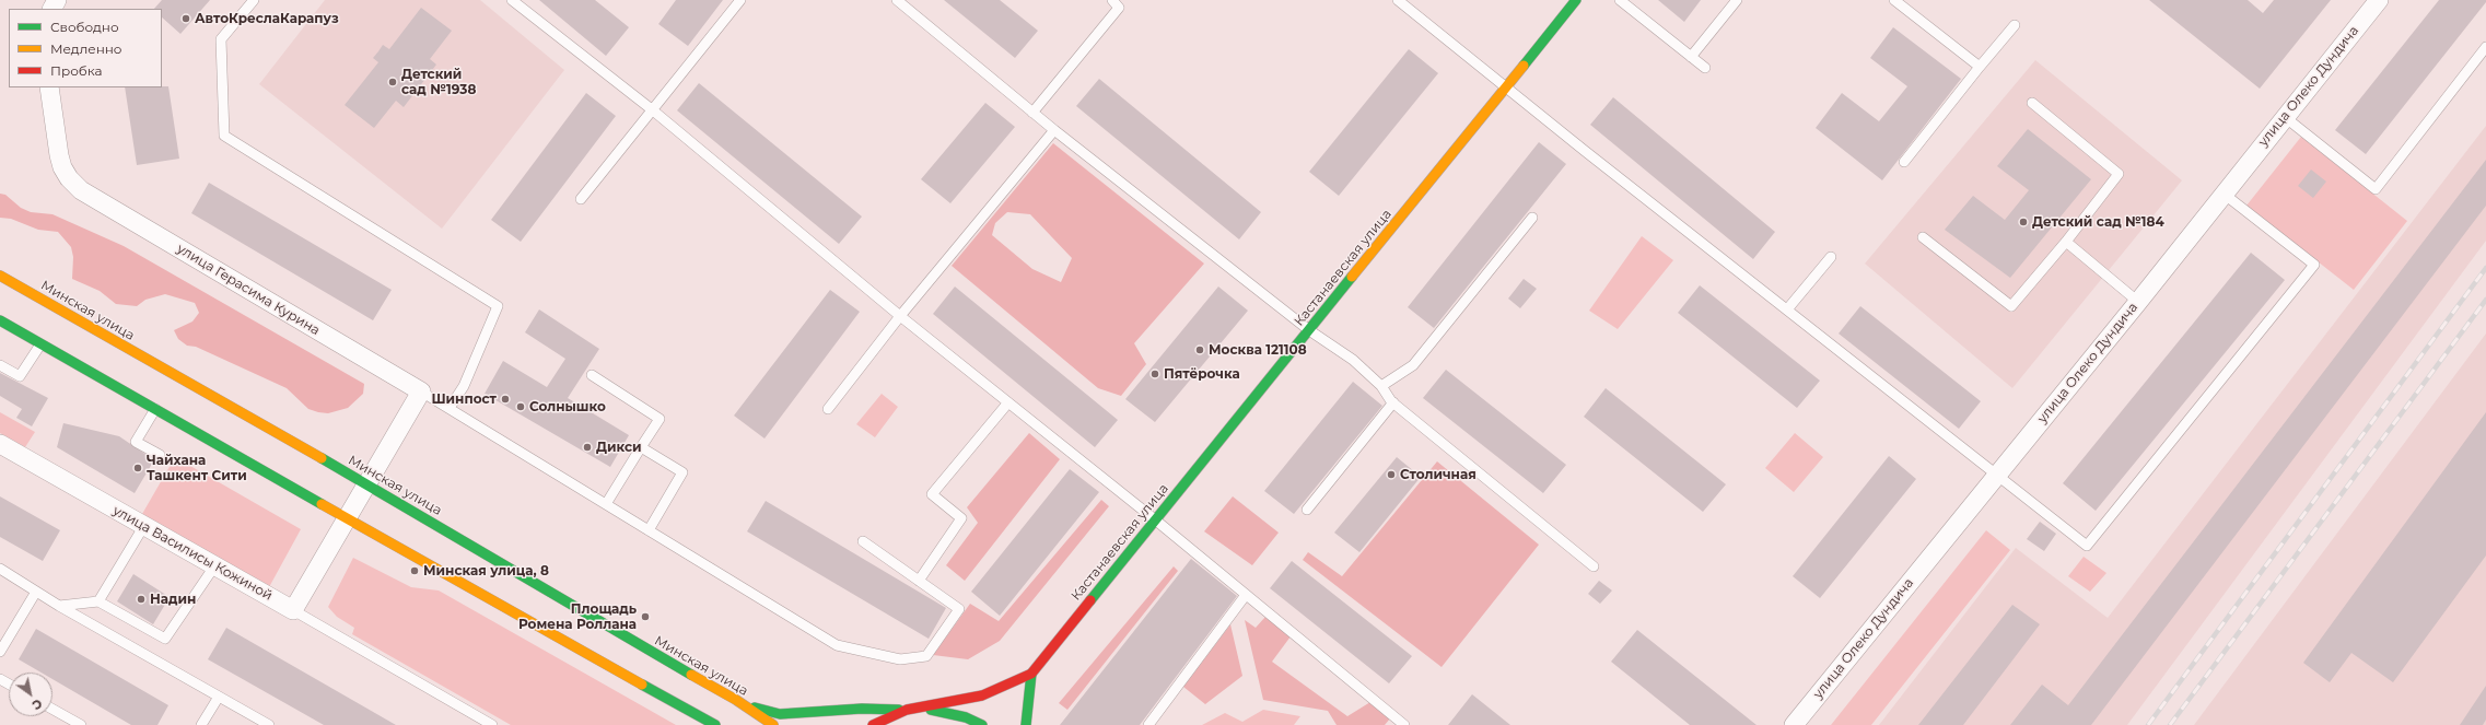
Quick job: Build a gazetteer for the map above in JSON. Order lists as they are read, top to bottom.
{
  "streets": {
    "main road": ["Кастанаевская улица", "Минская улица"],
    "street": ["улица Олеко Дундича", "улица Герасима Курина", "улица Василисы Кожиной"]
  },
  "places": [
    "АвтоКреслаКарапуз",
    "Детский сад №1938",
    "Детский сад №184",
    "Москва 121108",
    "Пятёрочка",
    "Шинпост",
    "Солнышко",
    "Дикси",
    "Чайхана Ташкент Сити",
    "Столичная",
    "Минская улица, 8",
    "Надин",
    "Площадь Ромена Роллана"
  ],
  "legend": ["Свободно", "Медленно", "Пробка"],
  "north": "bottom right"
}
